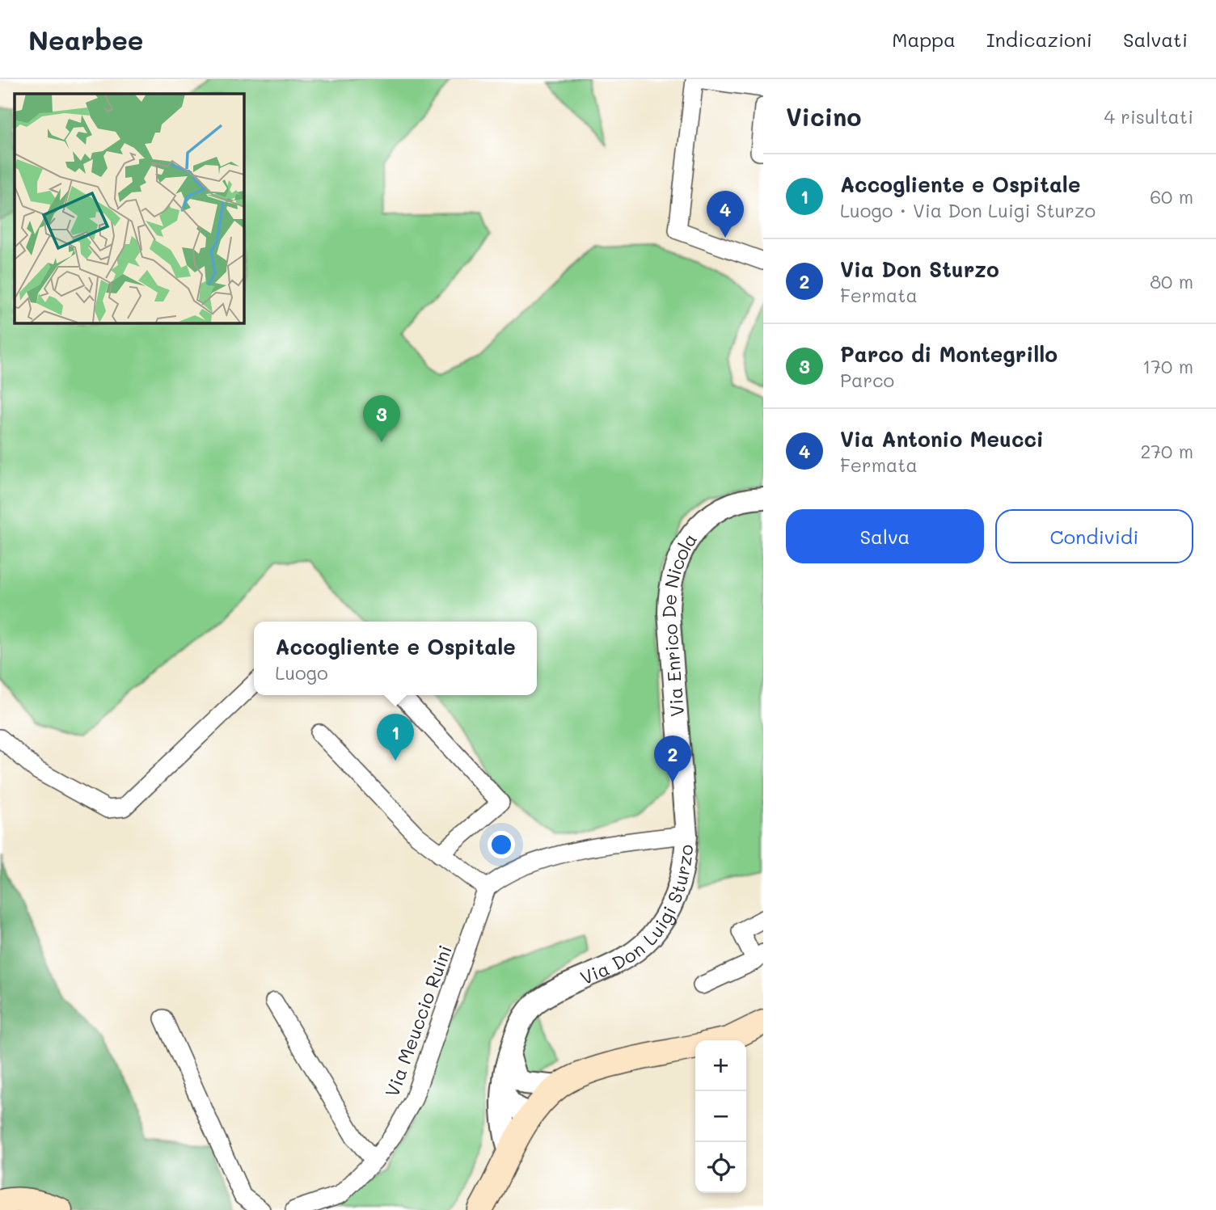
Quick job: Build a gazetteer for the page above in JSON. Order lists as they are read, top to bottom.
{
  "streets": {
    "street": ["Via Enrico De Nicola", "Via Don Luigi Sturzo", "Via Meuccio Ruini"]
  },
  "crossings": [
    ["Via Enrico De Nicola", "Via Don Luigi Sturzo"],
    ["Via Don Luigi Sturzo", "Via Meuccio Ruini"]
  ],
  "page": {
    "header": "Nearbee",
    "nav": ["Mappa", "Indicazioni", "Salvati"],
    "heading": ["Vicino", "4 risultati"],
    "list": [
      {
        "mark": "1",
        "name": "Accogliente e Ospitale",
        "note": "Luogo · Via Don Luigi Sturzo",
        "value": "60 m"
      },
      {
        "mark": "2",
        "name": "Via Don Sturzo",
        "note": "Fermata",
        "value": "80 m"
      },
      {
        "mark": "3",
        "name": "Parco di Montegrillo",
        "note": "Parco",
        "value": "170 m"
      },
      {
        "mark": "4",
        "name": "Via Antonio Meucci",
        "note": "Fermata",
        "value": "270 m"
      }
    ],
    "pins": [
      "4",
      "3",
      "1",
      "2"
    ],
    "buttons": ["Salva", "Condividi"],
    "popup": ["Accogliente e Ospitale", "Luogo"],
    "map_buttons": ["+", "−"]
  }
}
